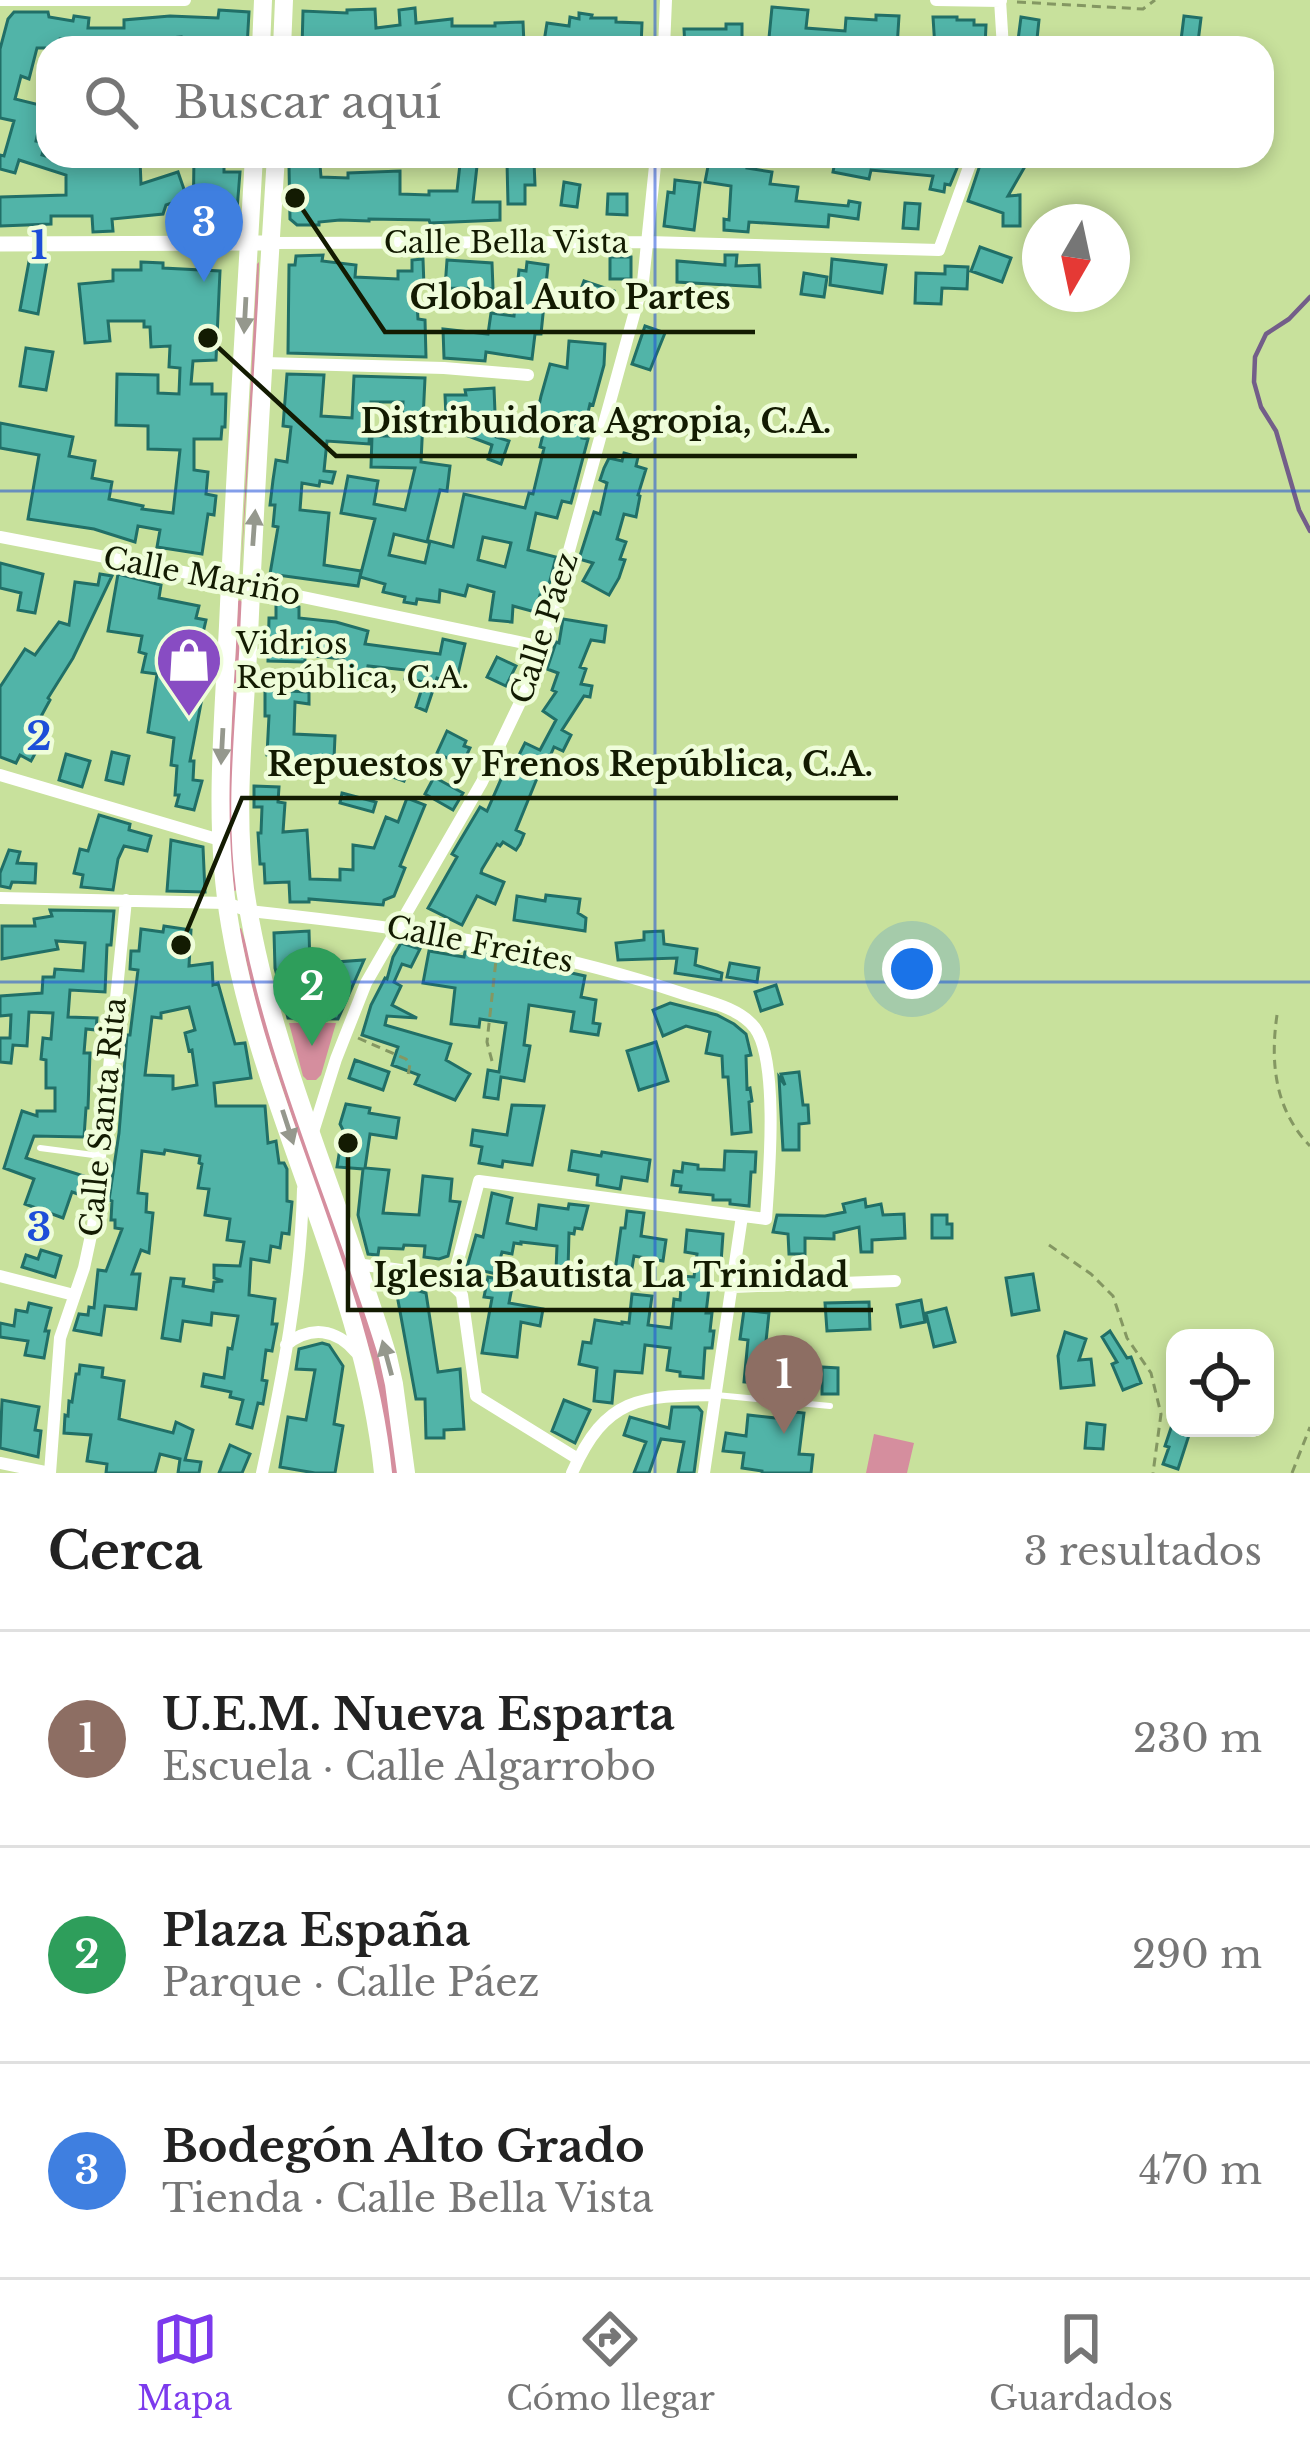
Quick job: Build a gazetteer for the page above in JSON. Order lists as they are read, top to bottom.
{
  "streets": {
    "street": [
      "Calle Bella Vista",
      "Calle Mariño",
      "Calle Páez",
      "Calle Freites",
      "Calle Santa Rita"
    ]
  },
  "crossings": [
    ["Calle Bella Vista", "Calle Páez"],
    ["Calle Mariño", "Calle Páez"],
    ["Calle Páez", "Calle Freites"],
    ["Calle Freites", "Calle Santa Rita"]
  ],
  "places": {
    "other": [
      "Global Auto Partes",
      "Distribuidora Agropia, C.A.",
      "Repuestos y Frenos República, C.A.",
      "Iglesia Bautista La Trinidad"
    ],
    "shop": ["Vidrios República, C.A."]
  },
  "north": "bottom",
  "page": {
    "search": "Buscar aquí",
    "pins": ["3", "2", "1"],
    "heading": ["Cerca", "3 resultados"],
    "list": [
      {
        "mark": "1",
        "name": "U.E.M. Nueva Esparta",
        "note": "Escuela · Calle Algarrobo",
        "value": "230 m"
      },
      {
        "mark": "2",
        "name": "Plaza España",
        "note": "Parque · Calle Páez",
        "value": "290 m"
      },
      {
        "mark": "3",
        "name": "Bodegón Alto Grado",
        "note": "Tienda · Calle Bella Vista",
        "value": "470 m"
      }
    ],
    "nav": ["Mapa", "Cómo llegar", "Guardados"]
  },
  "grid": {
    "rows": ["1", "2", "3"]
  }
}
